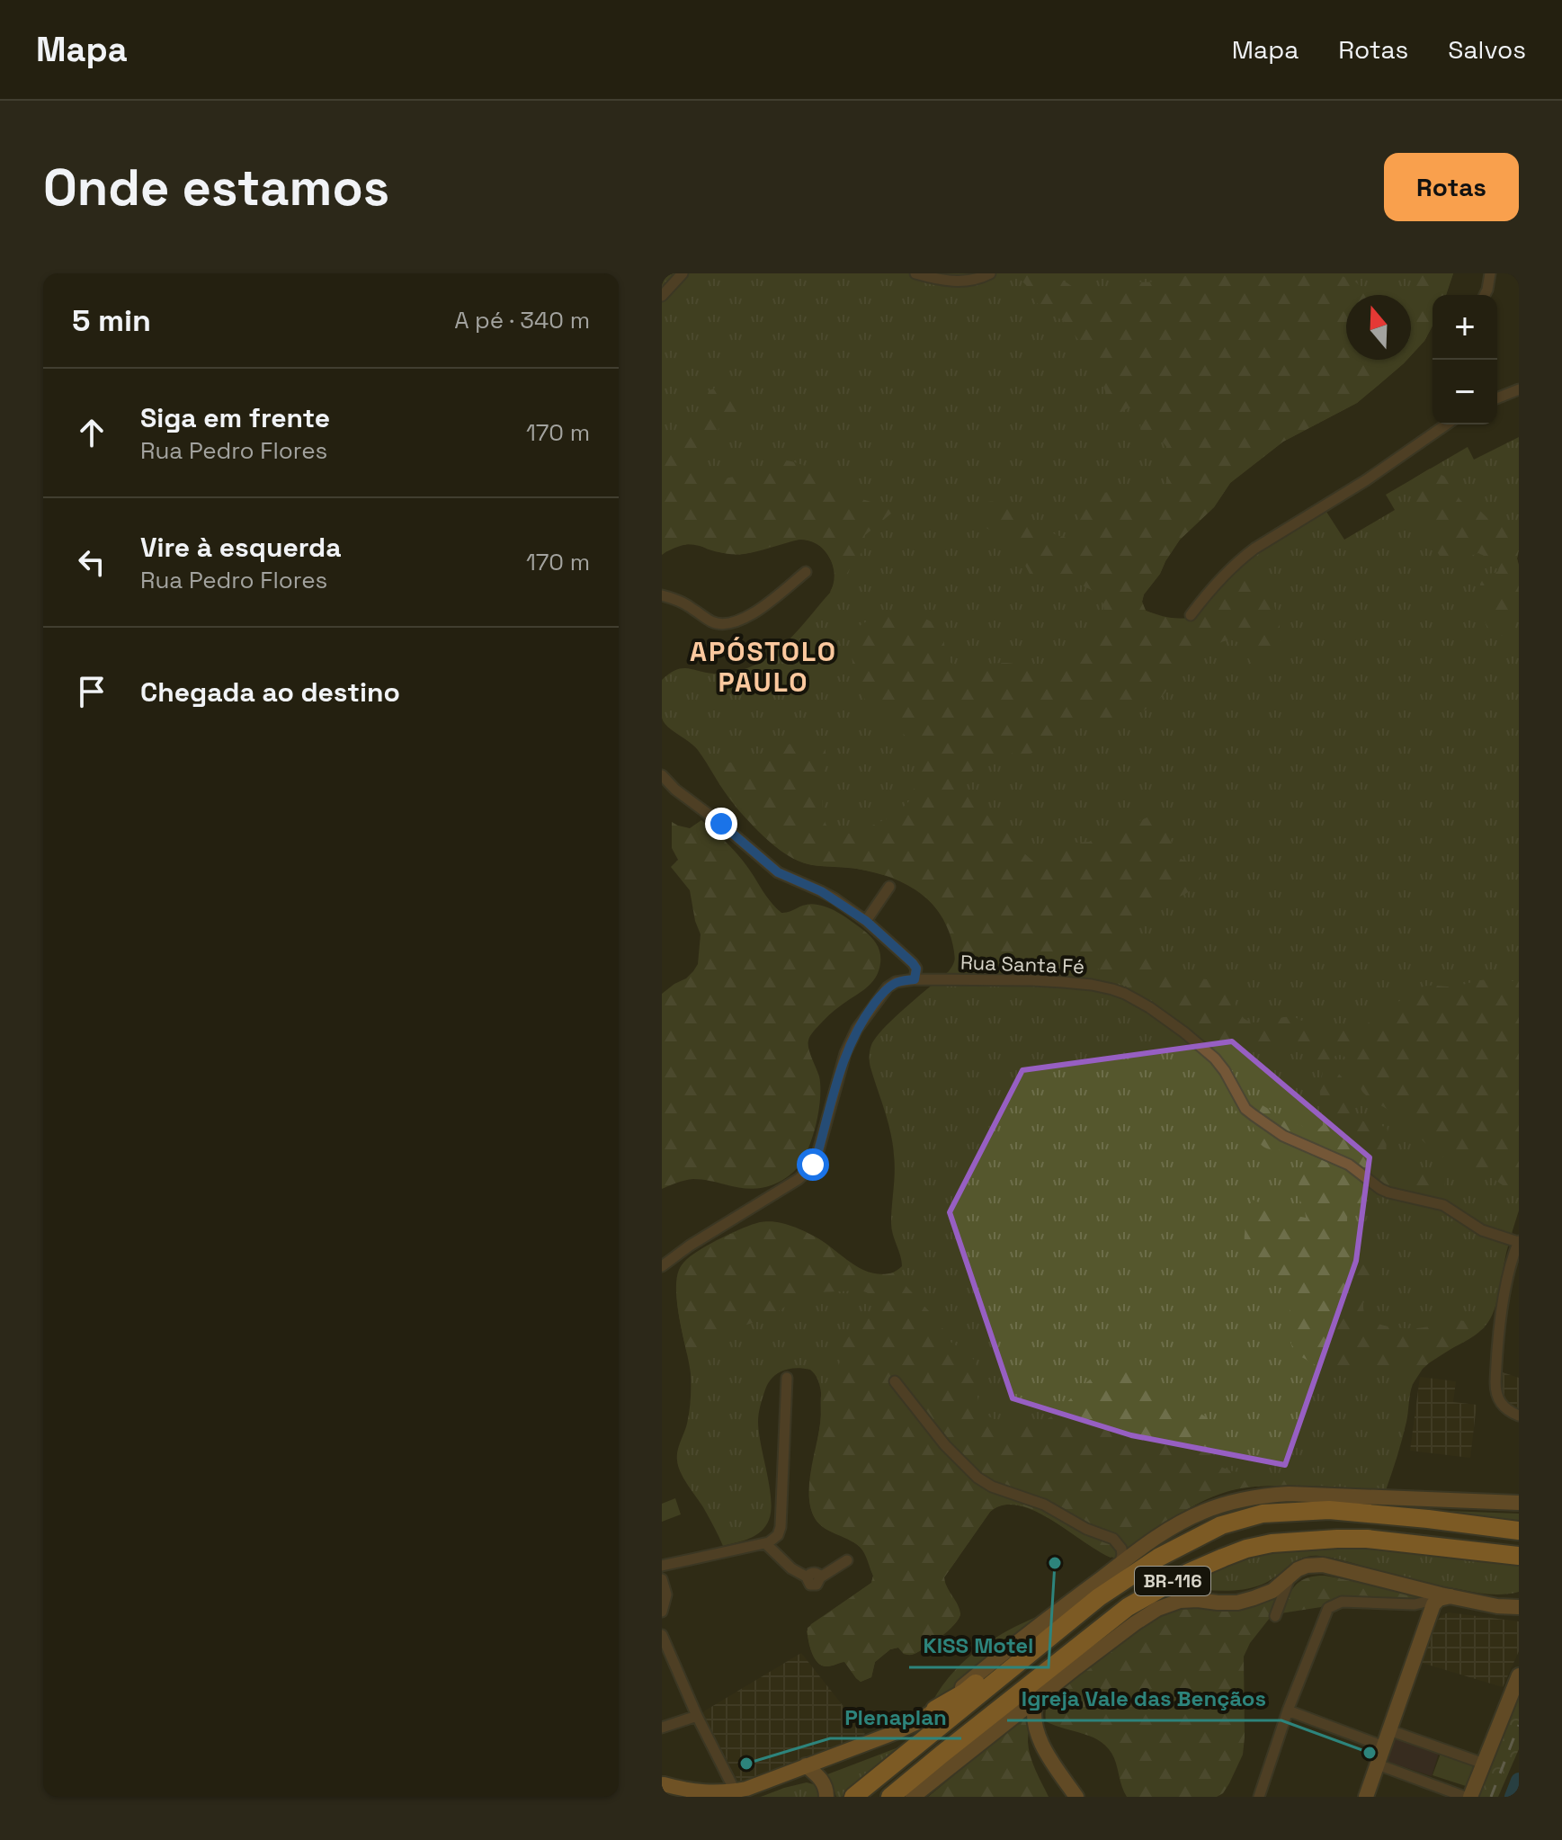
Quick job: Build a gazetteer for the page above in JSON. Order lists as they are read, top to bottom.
{
  "streets": {
    "highway": ["BR-116"],
    "street": ["Rua Santa Fé"]
  },
  "districts": ["APÓSTOLO PAULO"],
  "places": ["KISS Motel", "Igreja Vale das Bençãos", "Plenaplan"],
  "north": "top",
  "page": {
    "header": "Mapa",
    "nav": ["Mapa", "Rotas", "Salvos"],
    "buttons": "Rotas",
    "title": "Onde estamos",
    "heading": ["5 min", "A pé · 340 m"],
    "map_buttons": ["+", "−"],
    "list": [
      ["Siga em frente", "Rua Pedro Flores", "170 m"],
      ["Vire à esquerda", "Rua Pedro Flores", "170 m"],
      "Chegada ao destino"
    ]
  }
}
